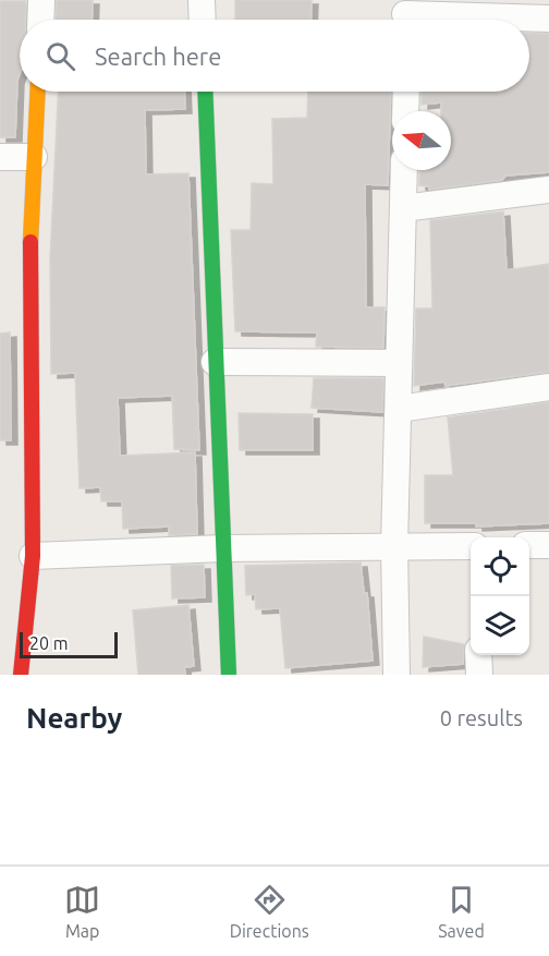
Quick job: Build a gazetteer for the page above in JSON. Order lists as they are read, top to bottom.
{
  "scale_bar": "20 m",
  "north": "left",
  "page": {
    "search": "Search here",
    "scale": "20 m",
    "heading": ["Nearby", "0 results"],
    "nav": ["Map", "Directions", "Saved"]
  }
}
